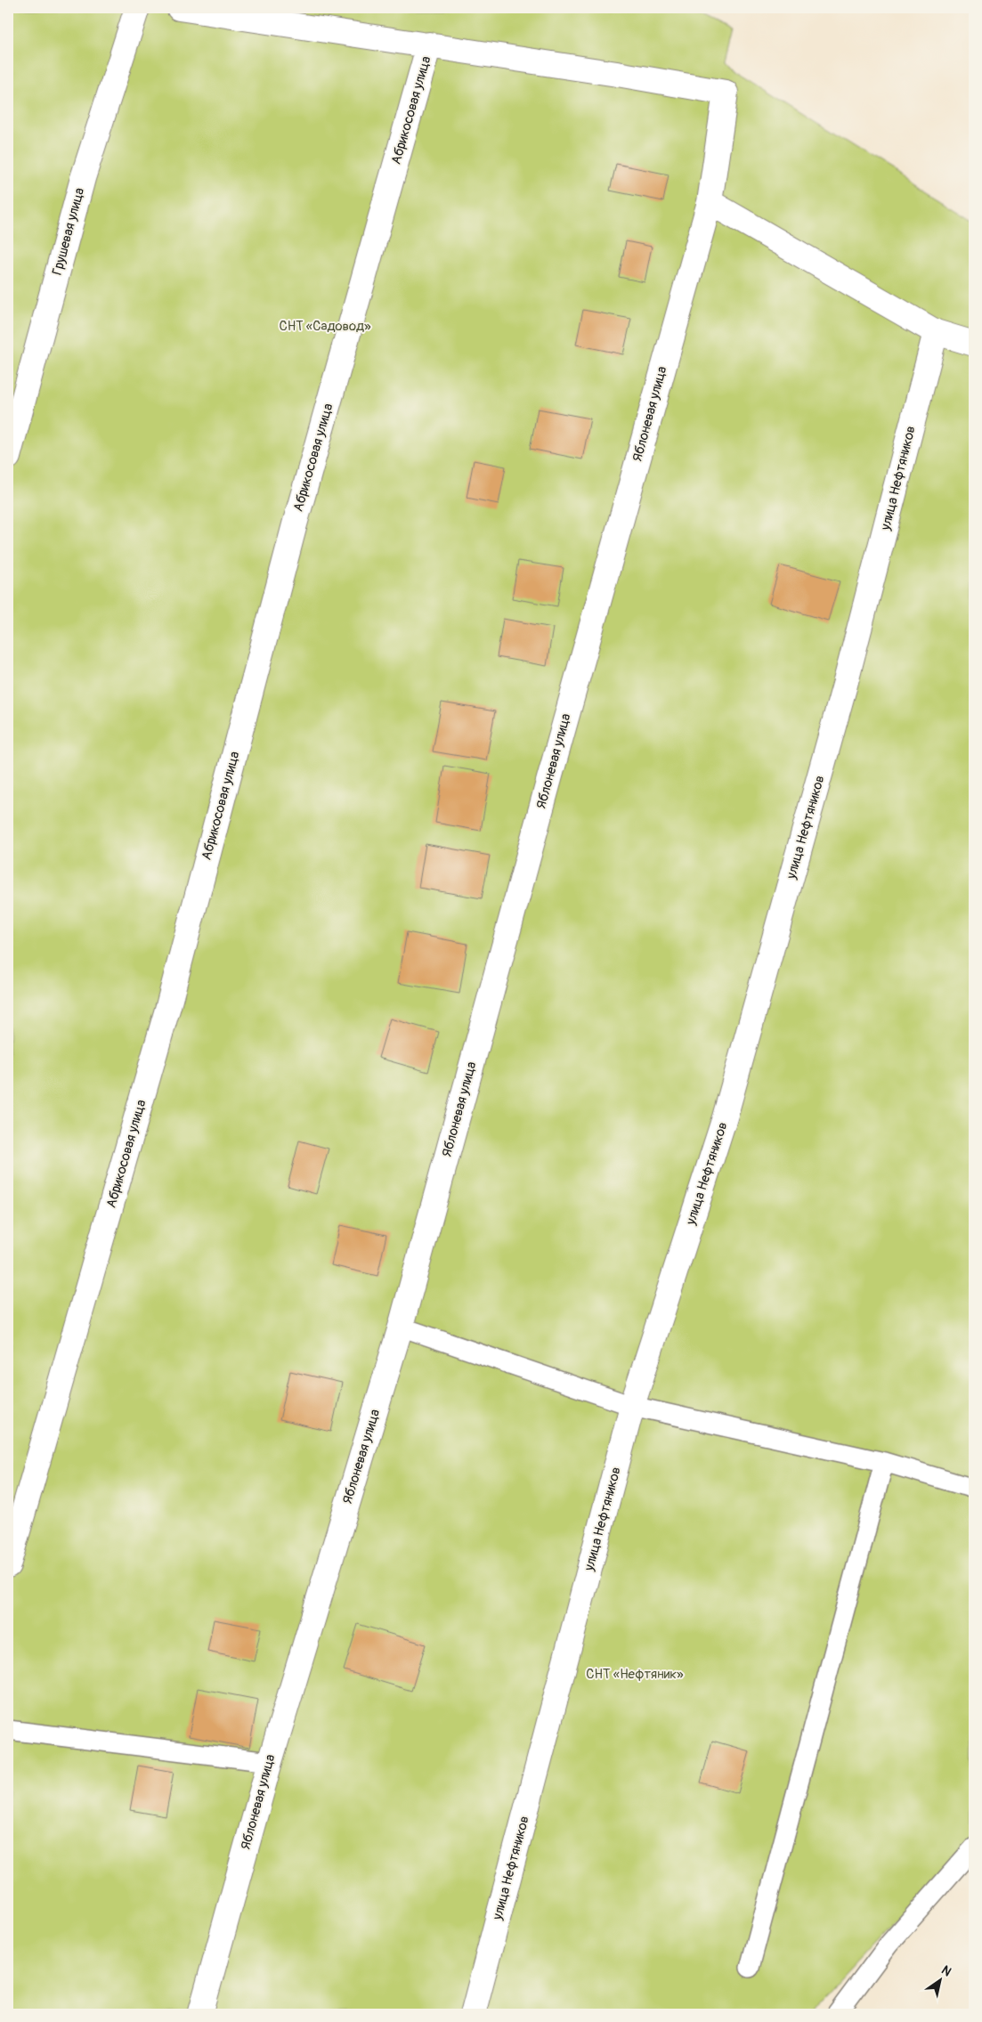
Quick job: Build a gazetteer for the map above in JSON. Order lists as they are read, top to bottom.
{
  "streets": {
    "street": [
      "Абрикосовая улица",
      "Грушевая улица",
      "Яблоневая улица",
      "улица Нефтяников"
    ]
  },
  "crossings": [
    ["Абрикосовая улица", "Яблоневая улица"]
  ],
  "parks": ["СНТ «Садовод»", "СНТ «Нефтяник»"],
  "north": "top right"
}
